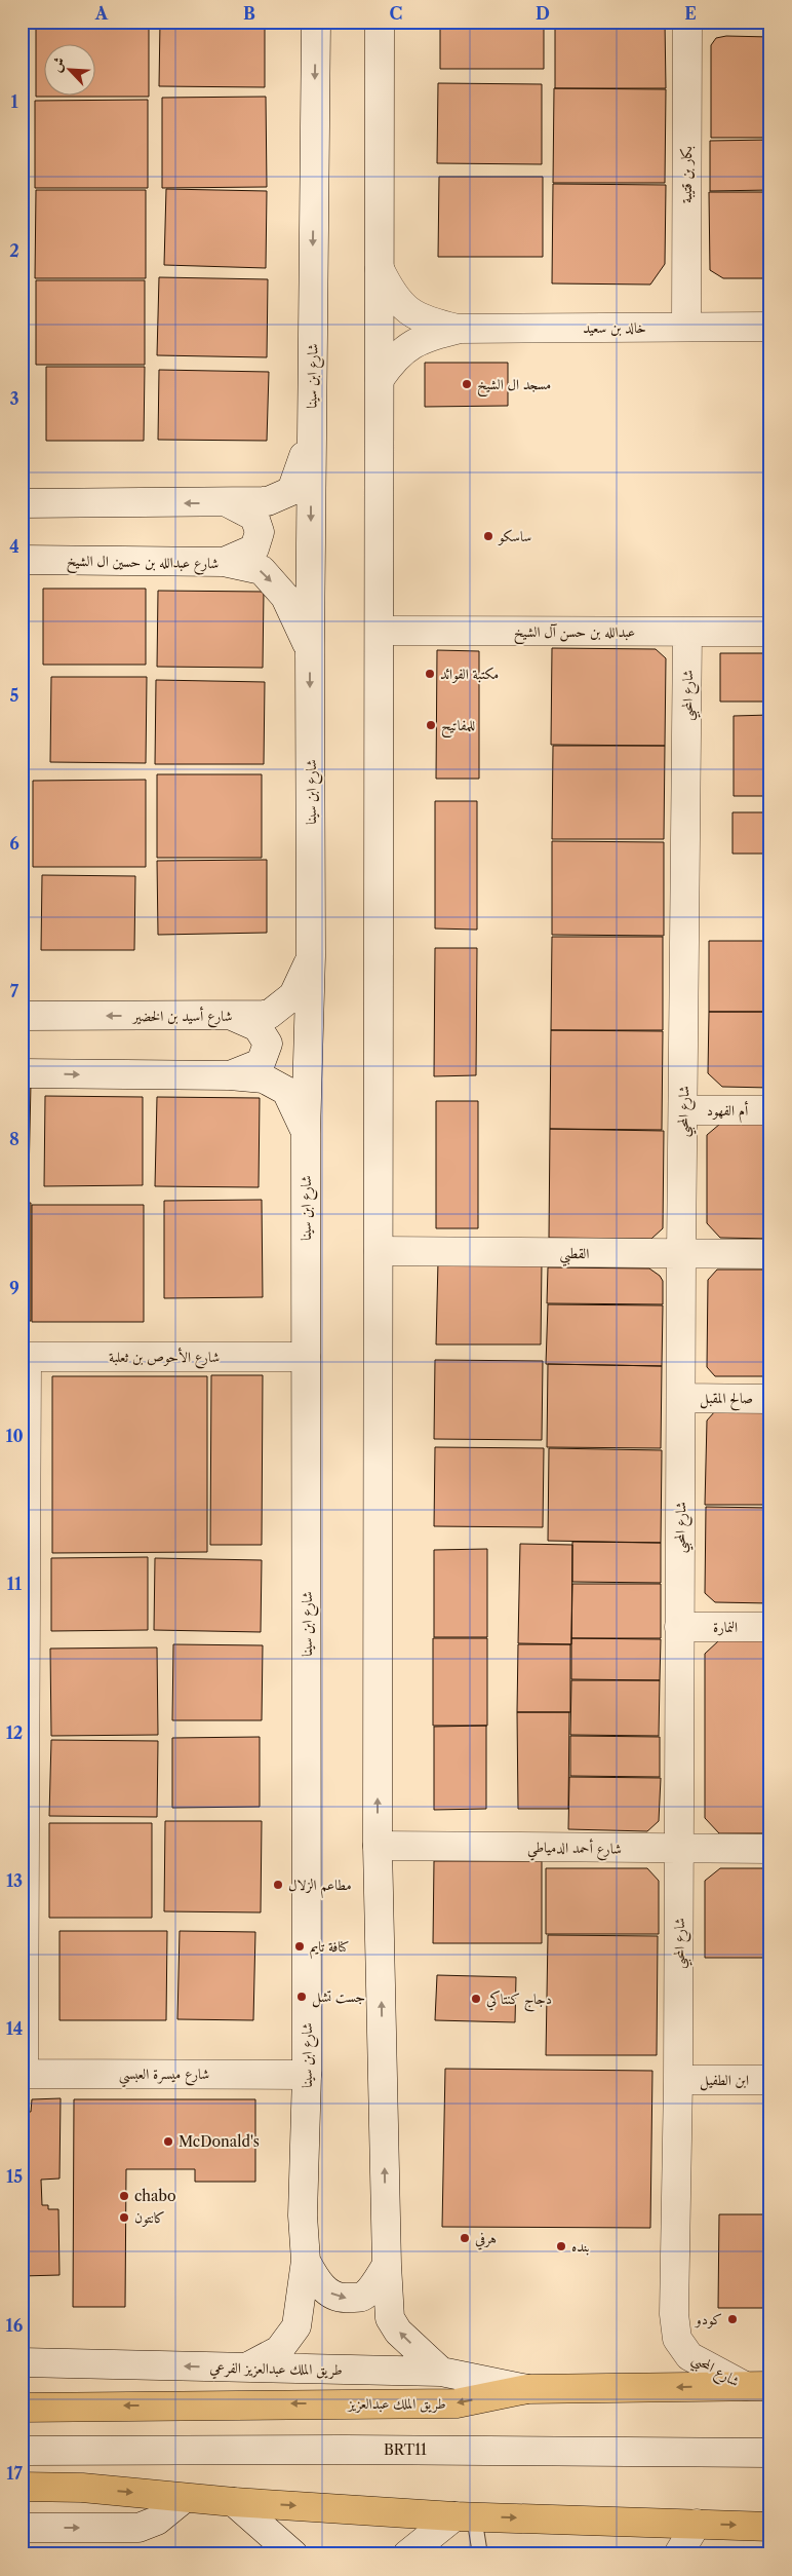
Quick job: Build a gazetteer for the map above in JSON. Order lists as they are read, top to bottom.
{
  "streets": {
    "main road": ["طريق الملك عبدالعزيز"],
    "street": [
      "بكار بن قتيبة",
      "خالد بن سعيد",
      "شارع ابن سينا",
      "شارع عبدالله بن حسين ال الشيخ",
      "عبدالله بن حسن آل الشيخ",
      "شارع المحبي",
      "شارع أسيد بن الخضير",
      "أم الفهود",
      "القطبي",
      "شارع الأحوص بن ثعلبة",
      "صالح المقبل",
      "النمارة",
      "شارع أحمد الدمياطي",
      "شارع ميسرة العبسي",
      "ابن الطفيل",
      "طريق الملك عبدالعزيز الفرعي",
      "BRT11"
    ]
  },
  "crossings": [
    ["بكار بن قتيبة", "خالد بن سعيد"],
    ["شارع ابن سينا", "شارع عبدالله بن حسين ال الشيخ"],
    ["شارع ابن سينا", "شارع أسيد بن الخضير"],
    ["شارع ابن سينا", "شارع الأحوص بن ثعلبة"],
    ["شارع ابن سينا", "شارع ميسرة العبسي"],
    ["شارع ابن سينا", "طريق الملك عبدالعزيز الفرعي"],
    ["عبدالله بن حسن آل الشيخ", "شارع المحبي"],
    ["شارع المحبي", "أم الفهود"],
    ["شارع المحبي", "القطبي"],
    ["شارع المحبي", "صالح المقبل"],
    ["شارع المحبي", "النمارة"],
    ["شارع المحبي", "شارع أحمد الدمياطي"],
    ["شارع المحبي", "ابن الطفيل"],
    ["شارع المحبي", "طريق الملك عبدالعزيز"],
    ["طريق الملك عبدالعزيز الفرعي", "طريق الملك عبدالعزيز"]
  ],
  "one_way": ["شارع عبدالله بن حسين ال الشيخ"],
  "places": [
    "مسجد ال الشيخ",
    "ساسكو",
    "مكتبة الفوائد",
    "للمفاتيح",
    "مطاعم الزلال",
    "كنافة تايم",
    "جست تشل",
    "دجاج كنتاكي",
    "McDonald's",
    "chabo",
    "كانتون",
    "هرفي",
    "بنده",
    "كودو"
  ],
  "north": "top left",
  "grid": {
    "columns": [
      "A",
      "B",
      "C",
      "D",
      "E"
    ],
    "rows": [
      "1",
      "2",
      "3",
      "4",
      "5",
      "6",
      "7",
      "8",
      "9",
      "10",
      "11",
      "12",
      "13",
      "14",
      "15",
      "16",
      "17"
    ]
  }
}
